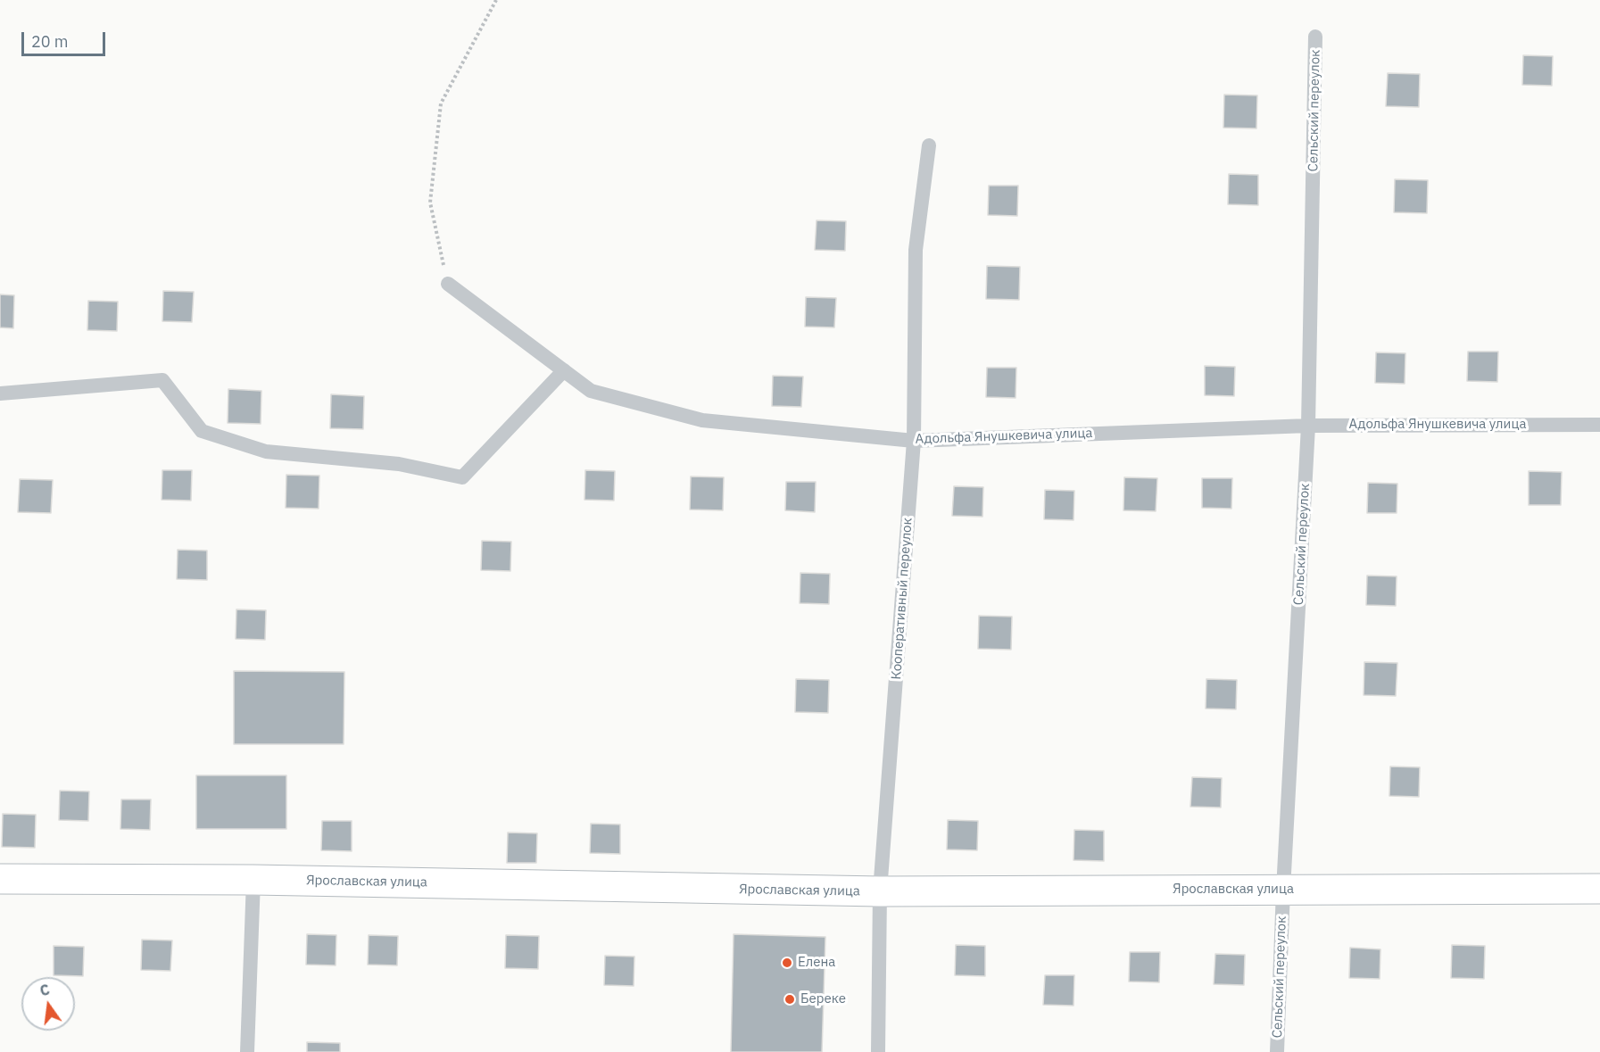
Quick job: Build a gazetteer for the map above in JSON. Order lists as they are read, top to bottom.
{
  "streets": {
    "main road": ["Ярославская улица"],
    "lane": ["Сельский переулок", "Адольфа Янушкевича улица", "Кооперативный переулок"]
  },
  "crossings": [
    ["Сельский переулок", "Адольфа Янушкевича улица"],
    ["Сельский переулок", "Ярославская улица"],
    ["Адольфа Янушкевича улица", "Кооперативный переулок"],
    ["Кооперативный переулок", "Ярославская улица"]
  ],
  "places": ["Елена", "Береке"],
  "scale_bar": "20 m",
  "north": "top"
}
